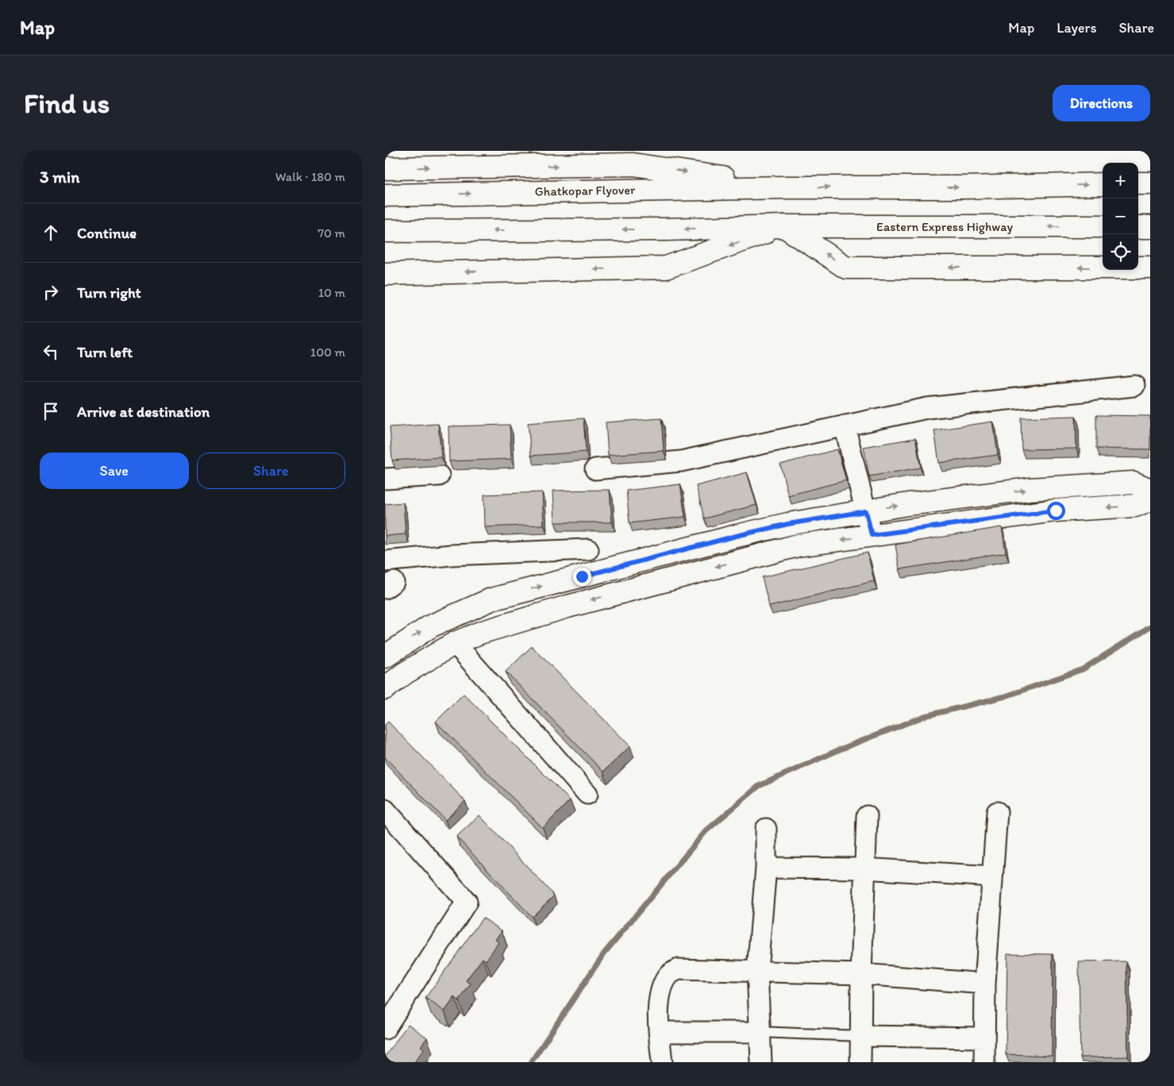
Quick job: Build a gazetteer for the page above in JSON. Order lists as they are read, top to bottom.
{
  "streets": {
    "main road": ["Ghatkopar Flyover", "Eastern Express Highway"]
  },
  "page": {
    "header": "Map",
    "nav": ["Map", "Layers", "Share"],
    "buttons": [
      "Directions",
      ["Save", "Share"]
    ],
    "title": "Find us",
    "heading": ["3 min", "Walk · 180 m"],
    "map_buttons": ["+", "−"],
    "list": [
      ["Continue", "70 m"],
      ["Turn right", "10 m"],
      ["Turn left", "100 m"],
      "Arrive at destination"
    ]
  }
}
